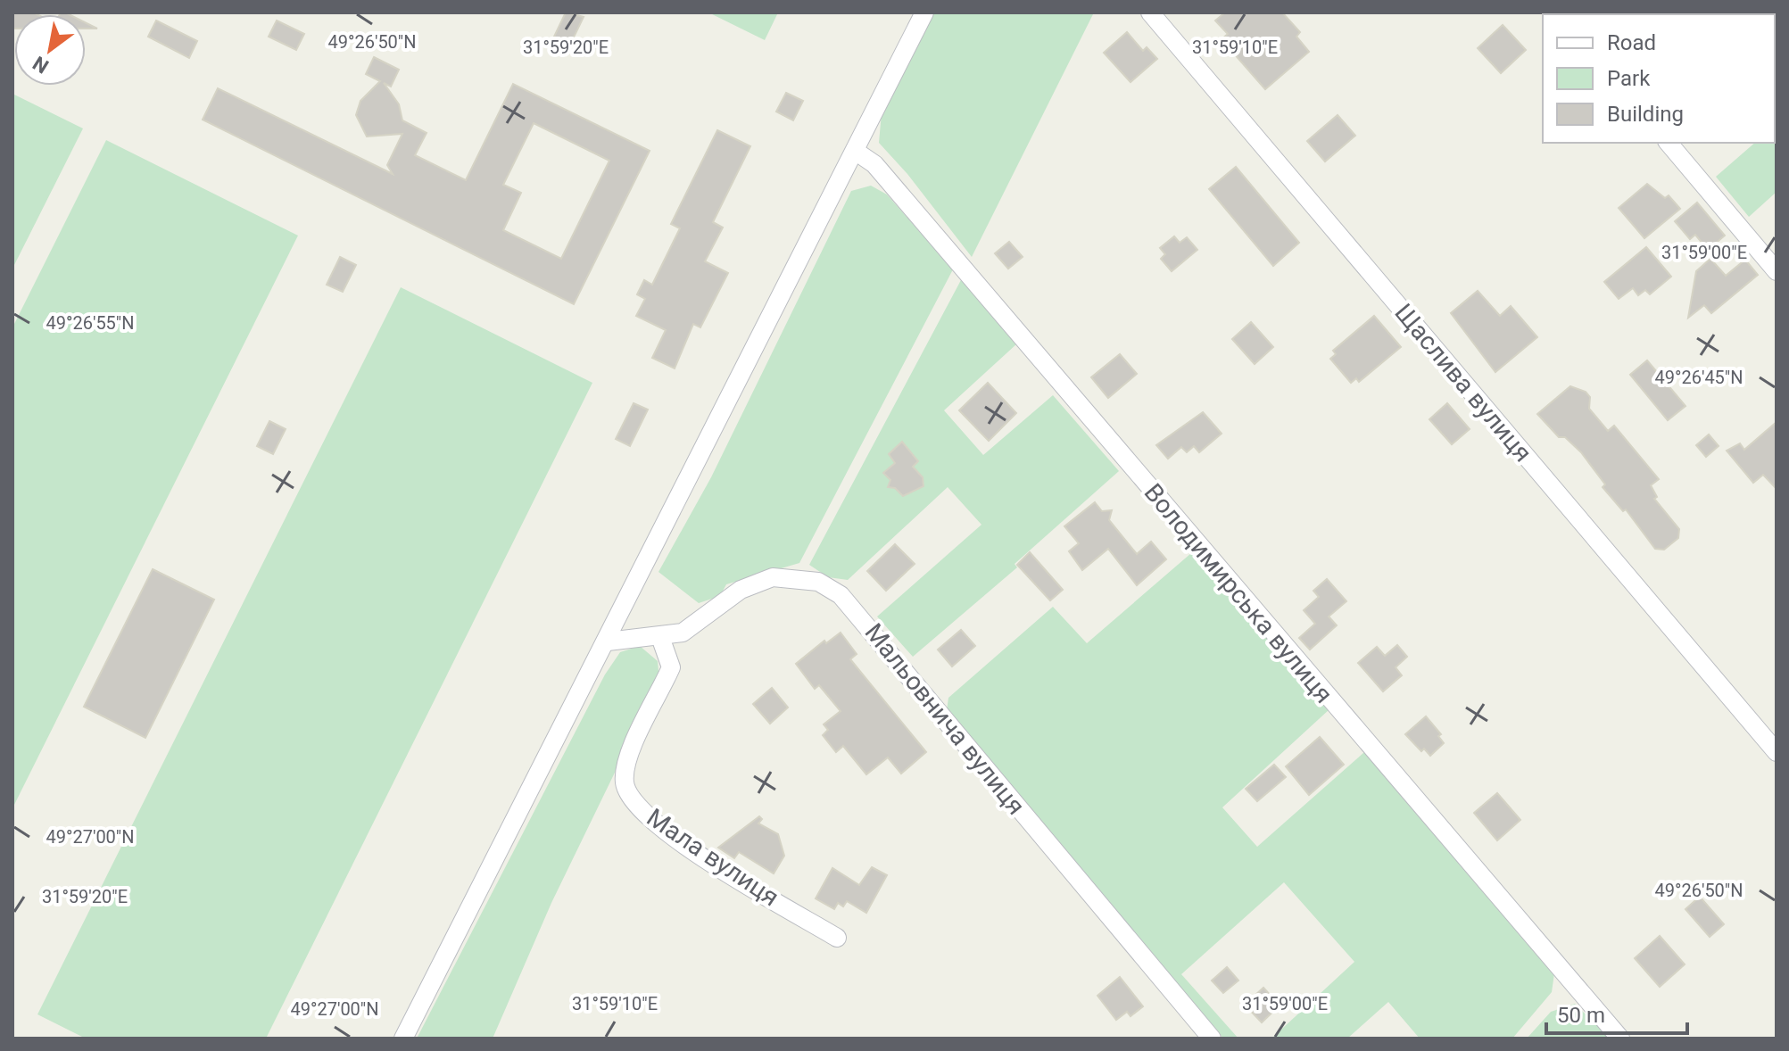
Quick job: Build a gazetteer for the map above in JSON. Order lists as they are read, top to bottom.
{
  "streets": {
    "street": [
      "Щаслива вулиця",
      "Володимирська вулиця",
      "Мальовнича вулиця",
      "Мала вулиця"
    ]
  },
  "crossings": [
    ["Мальовнича вулиця", "Мала вулиця"]
  ],
  "legend": ["Road", "Park", "Building"],
  "scale_bar": "50 m",
  "north": "bottom left",
  "coordinates": [
    "49°26'50\"N",
    "31°59'20\"E",
    "31°59'10\"E",
    "31°59'00\"E",
    "49°26'55\"N",
    "49°26'45\"N",
    "49°27'00\"N"
  ]
}
